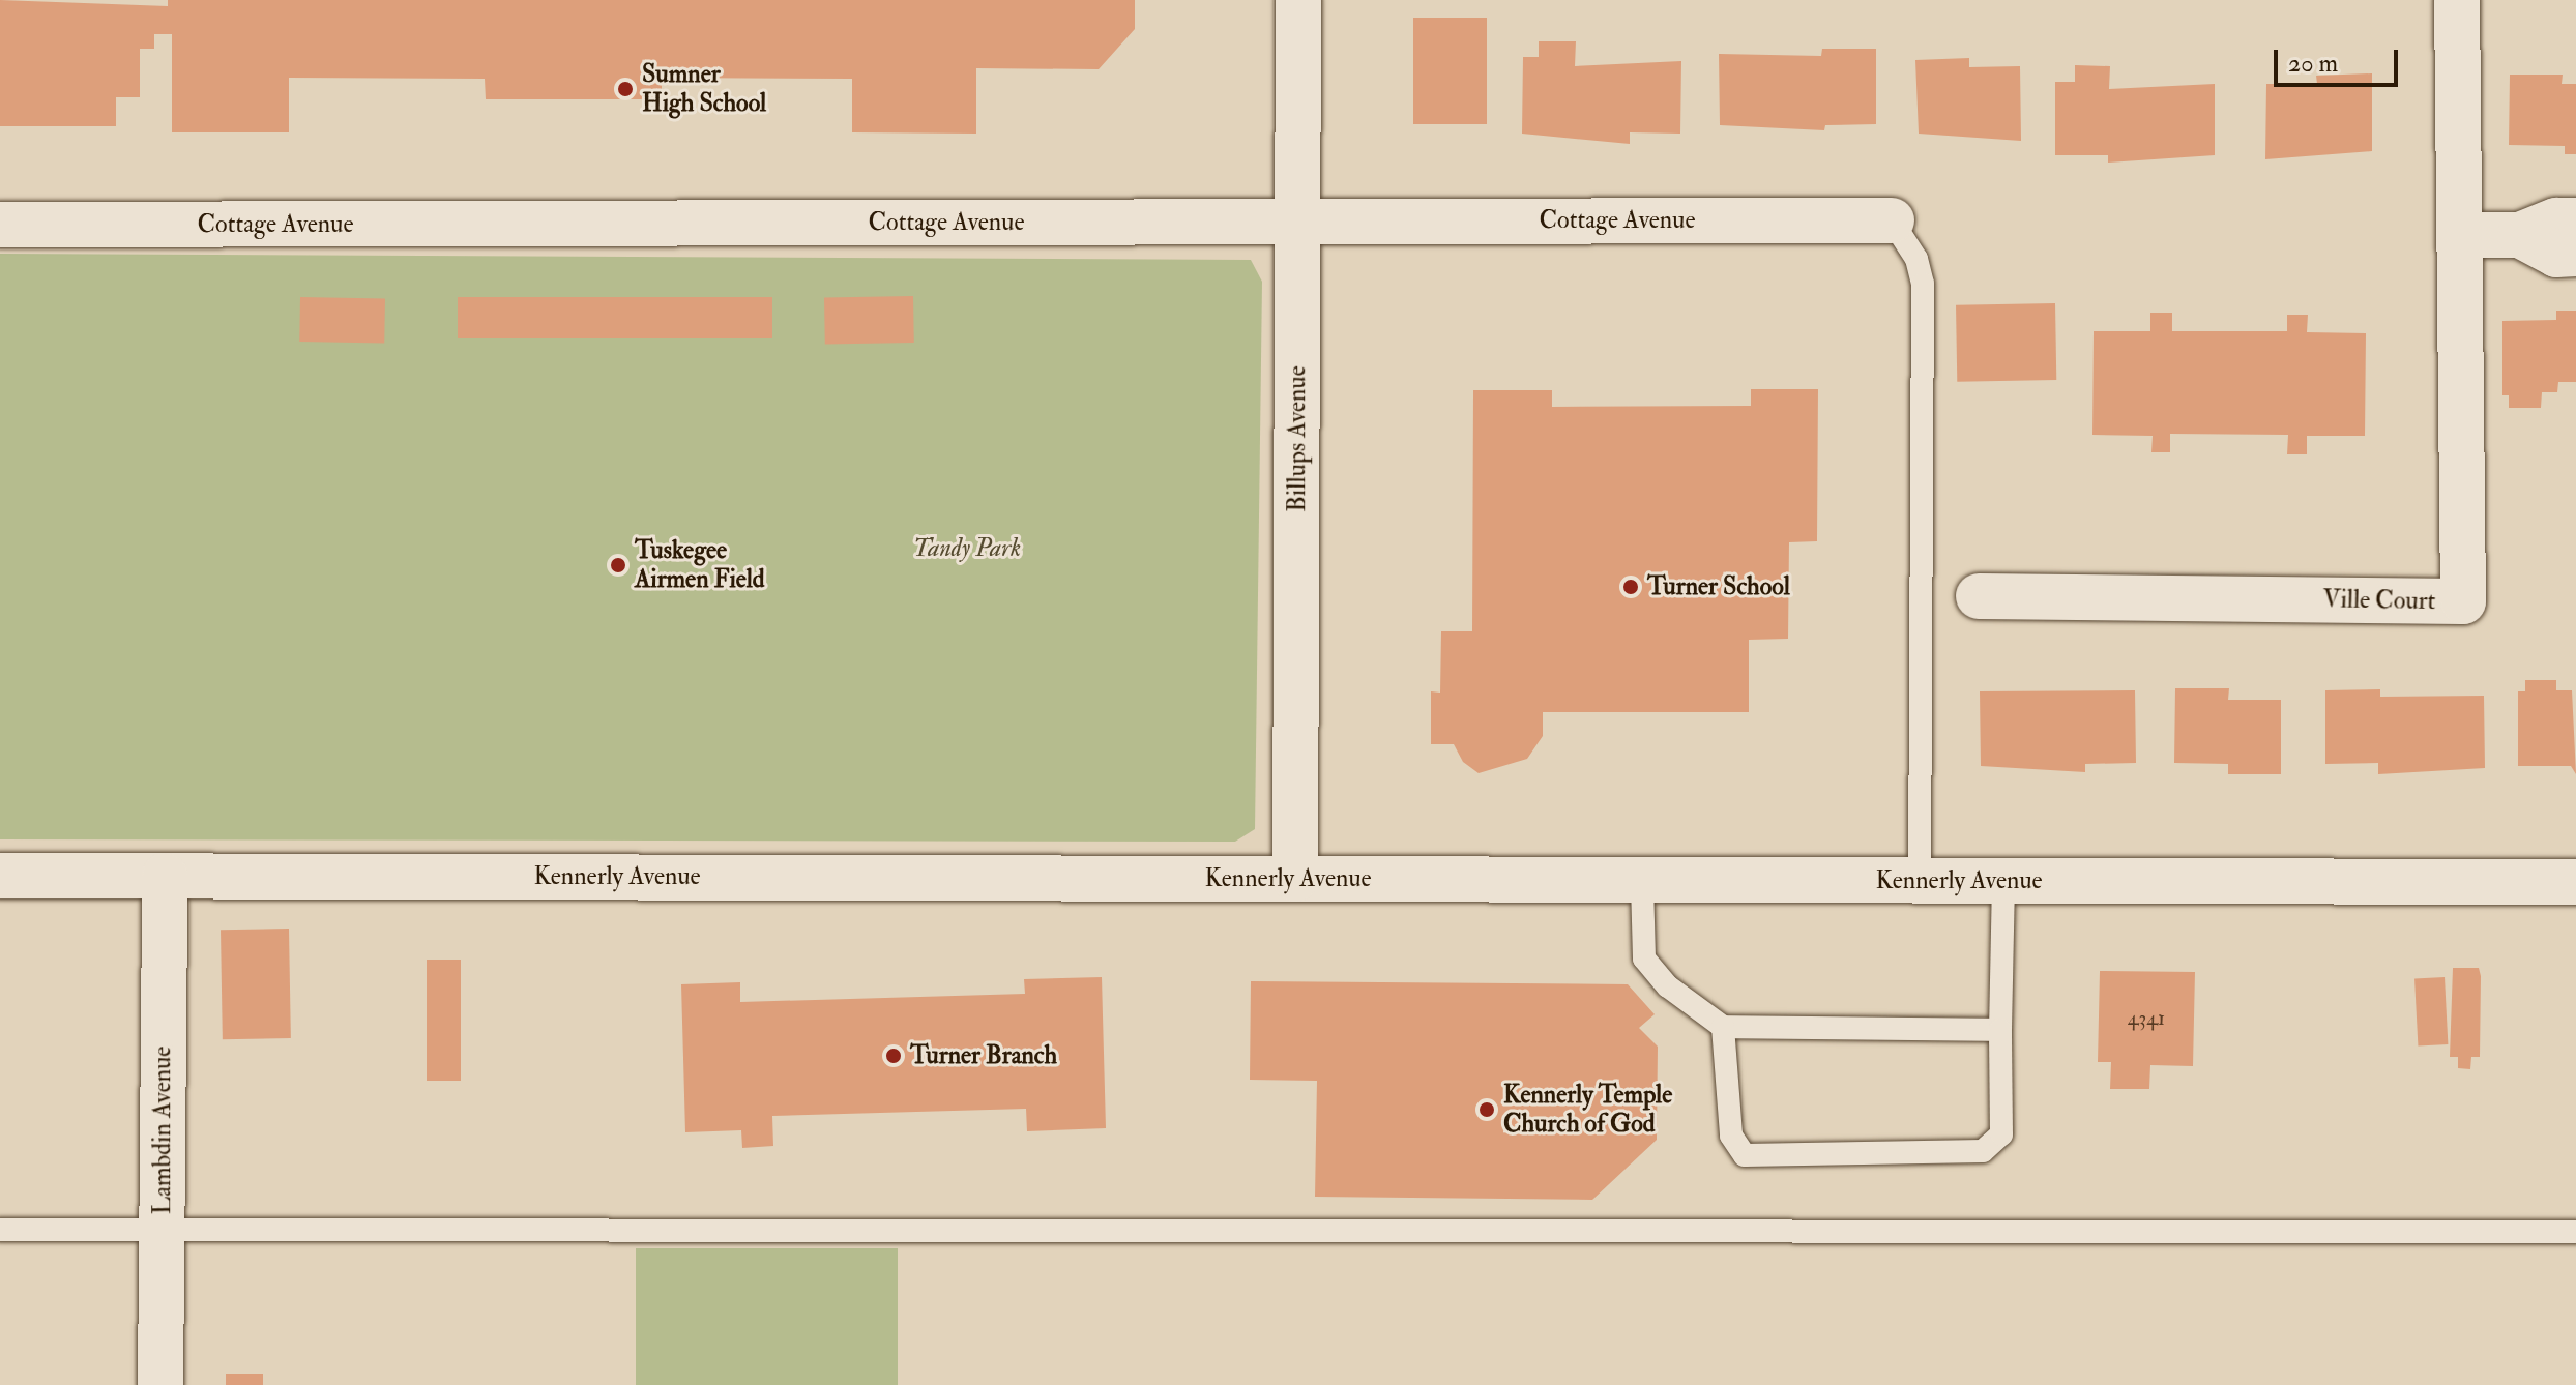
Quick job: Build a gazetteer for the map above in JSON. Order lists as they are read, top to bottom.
{
  "streets": {
    "street": [
      "Cottage Avenue",
      "Billups Avenue",
      "Ville Court",
      "Kennerly Avenue",
      "Lambdin Avenue"
    ]
  },
  "crossings": [
    ["Cottage Avenue", "Billups Avenue"],
    ["Billups Avenue", "Kennerly Avenue"],
    ["Kennerly Avenue", "Lambdin Avenue"]
  ],
  "parks": ["Tandy Park"],
  "places": [
    "Sumner High School",
    "Tuskegee Airmen Field",
    "Turner School",
    "Turner Branch",
    "Kennerly Temple Church of God"
  ],
  "house_numbers": ["4341"],
  "scale_bar": "20 m"
}
